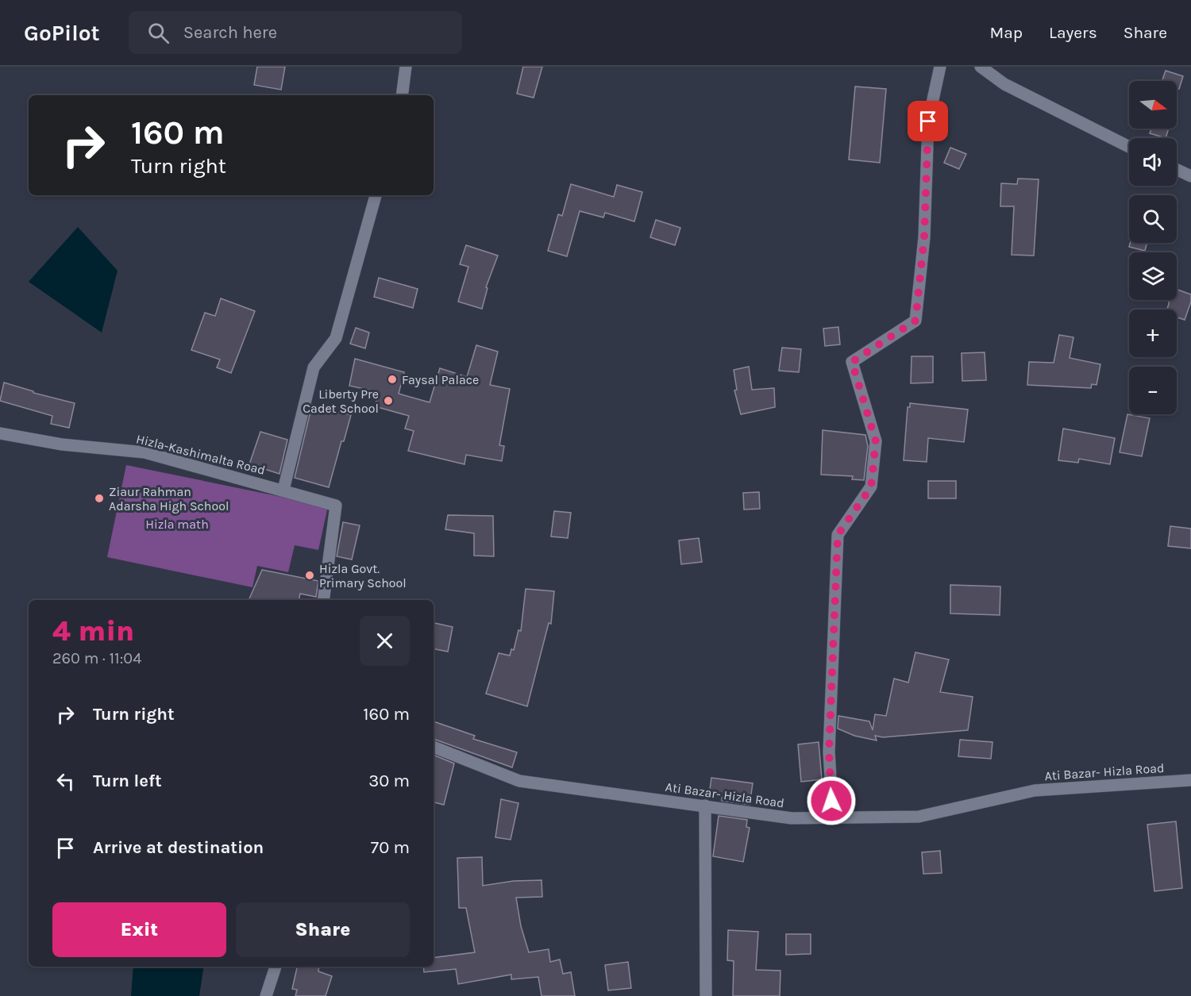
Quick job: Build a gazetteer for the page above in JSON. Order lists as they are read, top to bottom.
{
  "streets": {
    "street": ["Hizla-Kashimalta Road", "Ati Bazar- Hizla Road"]
  },
  "parks": ["Hizla math"],
  "places": [
    "Faysal Palace",
    "Liberty Pre Cadet School",
    "Ziaur Rahman Adarsha High School",
    "Hizla Govt. Primary School"
  ],
  "north": "right",
  "page": {
    "header": "GoPilot",
    "search": "Search here",
    "nav": ["Map", "Layers", "Share"],
    "map_buttons": ["+", "−"],
    "turn": ["160 m", "Turn right"],
    "heading": ["4 min", "260 m · 11:04"],
    "list": [
      {
        "name": "Turn right",
        "value": "160 m"
      },
      {
        "name": "Turn left",
        "value": "30 m"
      },
      {
        "name": "Arrive at destination",
        "value": "70 m"
      }
    ],
    "buttons": ["Exit", "Share"]
  }
}
